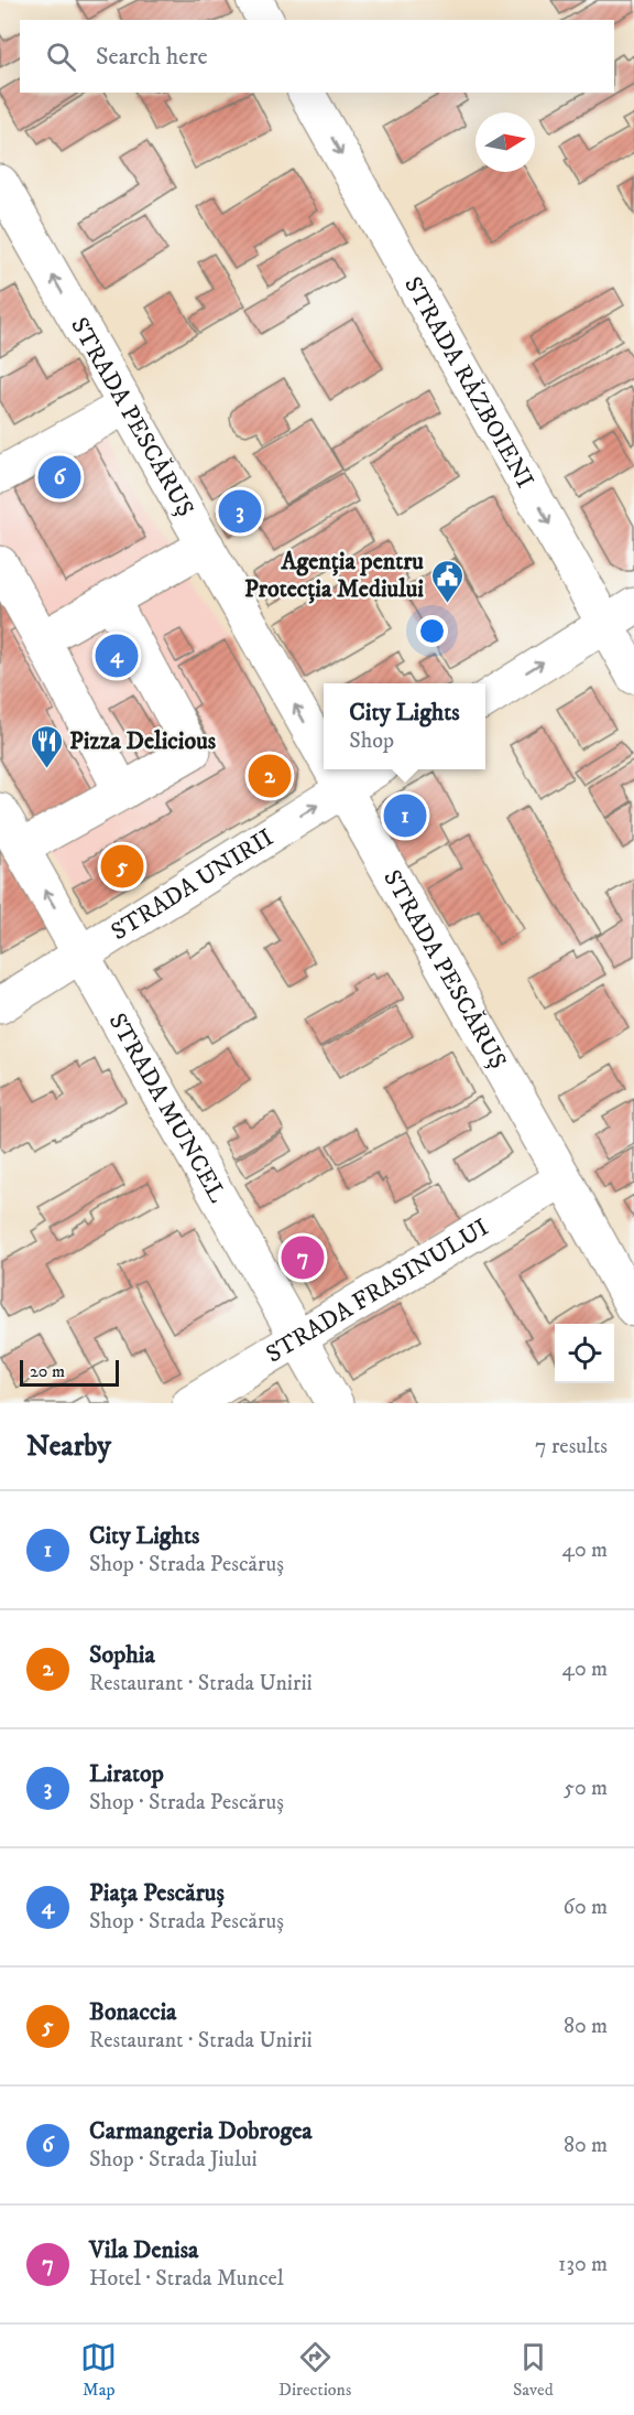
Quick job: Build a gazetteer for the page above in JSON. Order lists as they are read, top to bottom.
{
  "streets": {
    "street": [
      "STRADA RĂZBOIENI",
      "STRADA PESCĂRUȘ",
      "STRADA UNIRII",
      "STRADA MUNCEL",
      "STRADA FRASINULUI"
    ]
  },
  "crossings": [
    ["STRADA PESCĂRUȘ", "STRADA UNIRII"],
    ["STRADA PESCĂRUȘ", "STRADA FRASINULUI"],
    ["STRADA UNIRII", "STRADA MUNCEL"],
    ["STRADA MUNCEL", "STRADA FRASINULUI"]
  ],
  "one_way": ["STRADA RĂZBOIENI"],
  "places": {
    "public building": ["Agenția pentru Protecția Mediului"],
    "restaurant": ["Pizza Delicious"]
  },
  "scale_bar": "20 m",
  "north": "right",
  "page": {
    "search": "Search here",
    "pins": [
      "6",
      "3",
      "4",
      "2",
      "1",
      "5",
      "7"
    ],
    "popup": ["City Lights", "Shop"],
    "scale": "20 m",
    "heading": ["Nearby", "7 results"],
    "list": [
      {
        "mark": "1",
        "name": "City Lights",
        "note": "Shop · Strada Pescăruș",
        "value": "40 m"
      },
      {
        "mark": "2",
        "name": "Sophia",
        "note": "Restaurant · Strada Unirii",
        "value": "40 m"
      },
      {
        "mark": "3",
        "name": "Liratop",
        "note": "Shop · Strada Pescăruș",
        "value": "50 m"
      },
      {
        "mark": "4",
        "name": "Piața Pescăruș",
        "note": "Shop · Strada Pescăruș",
        "value": "60 m"
      },
      {
        "mark": "5",
        "name": "Bonaccia",
        "note": "Restaurant · Strada Unirii",
        "value": "80 m"
      },
      {
        "mark": "6",
        "name": "Carmangeria Dobrogea",
        "note": "Shop · Strada Jiului",
        "value": "80 m"
      },
      {
        "mark": "7",
        "name": "Vila Denisa",
        "note": "Hotel · Strada Muncel",
        "value": "130 m"
      }
    ],
    "nav": ["Map", "Directions", "Saved"]
  }
}
